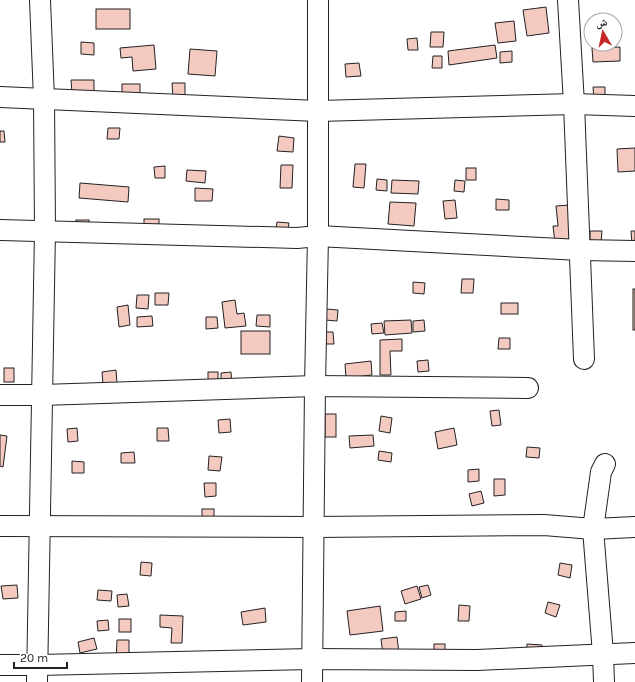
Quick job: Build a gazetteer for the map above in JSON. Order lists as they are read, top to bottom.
{
  "scale_bar": "20 m",
  "north": "top"
}
